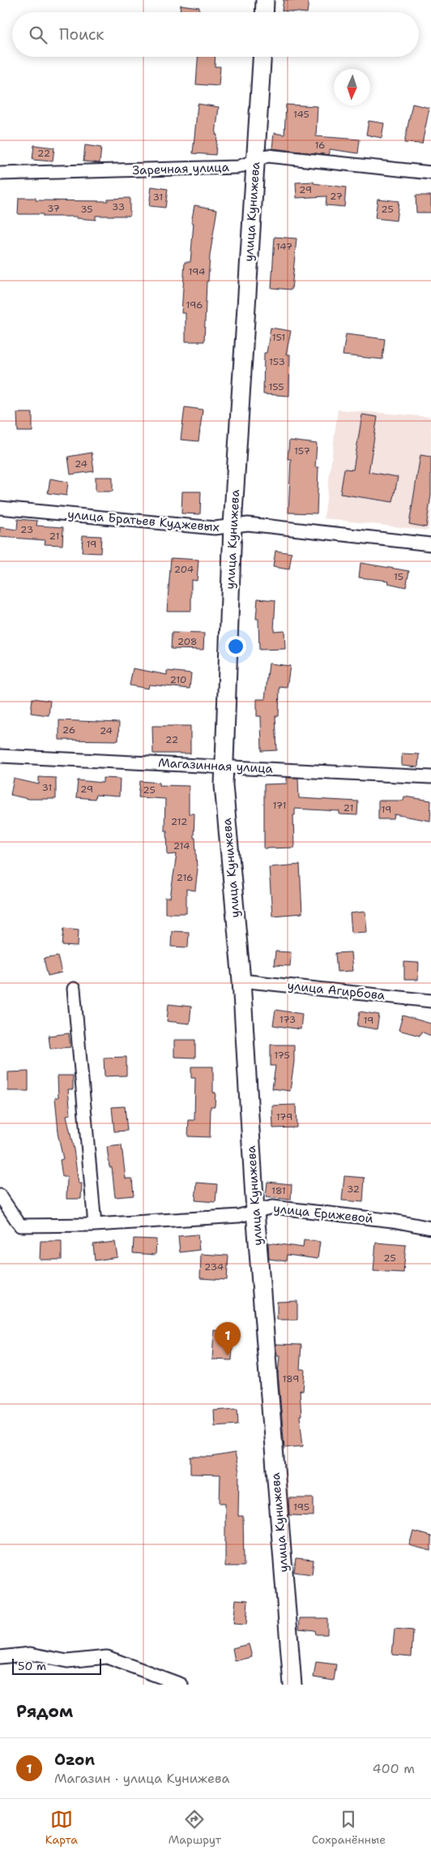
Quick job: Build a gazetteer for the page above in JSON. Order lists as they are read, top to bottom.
{
  "streets": {
    "street": [
      "Заречная улица",
      "улица Кунижева",
      "улица Братьев Куджевых",
      "Магазинная улица",
      "улица Агирбова",
      "улица Ерижевой"
    ]
  },
  "crossings": [
    ["Заречная улица", "улица Кунижева"],
    ["улица Кунижева", "улица Братьев Куджевых"],
    ["улица Кунижева", "Магазинная улица"],
    ["улица Кунижева", "улица Агирбова"],
    ["улица Кунижева", "улица Ерижевой"]
  ],
  "house_numbers": [
    "145",
    "16",
    "22",
    "29",
    "27",
    "31",
    "33",
    "37",
    "35",
    "25",
    "147",
    "194",
    "196",
    "151",
    "153",
    "155",
    "157",
    "24",
    "23",
    "21",
    "19",
    "204",
    "15",
    "208",
    "210",
    "26",
    "24",
    "22",
    "31",
    "29",
    "25",
    "171",
    "21",
    "19",
    "212",
    "214",
    "216",
    "173",
    "19",
    "175",
    "179",
    "32",
    "181",
    "25",
    "234",
    "189",
    "195"
  ],
  "scale_bar": "50 m",
  "north": "bottom",
  "page": {
    "search": "Поиск",
    "pins": "1",
    "scale": "50 m",
    "heading": "Рядом",
    "list": [
      {
        "mark": "1",
        "name": "Ozon",
        "note": "Магазин · улица Кунижева",
        "value": "400 m"
      }
    ],
    "nav": ["Карта", "Маршрут", "Сохранённые"]
  }
}
